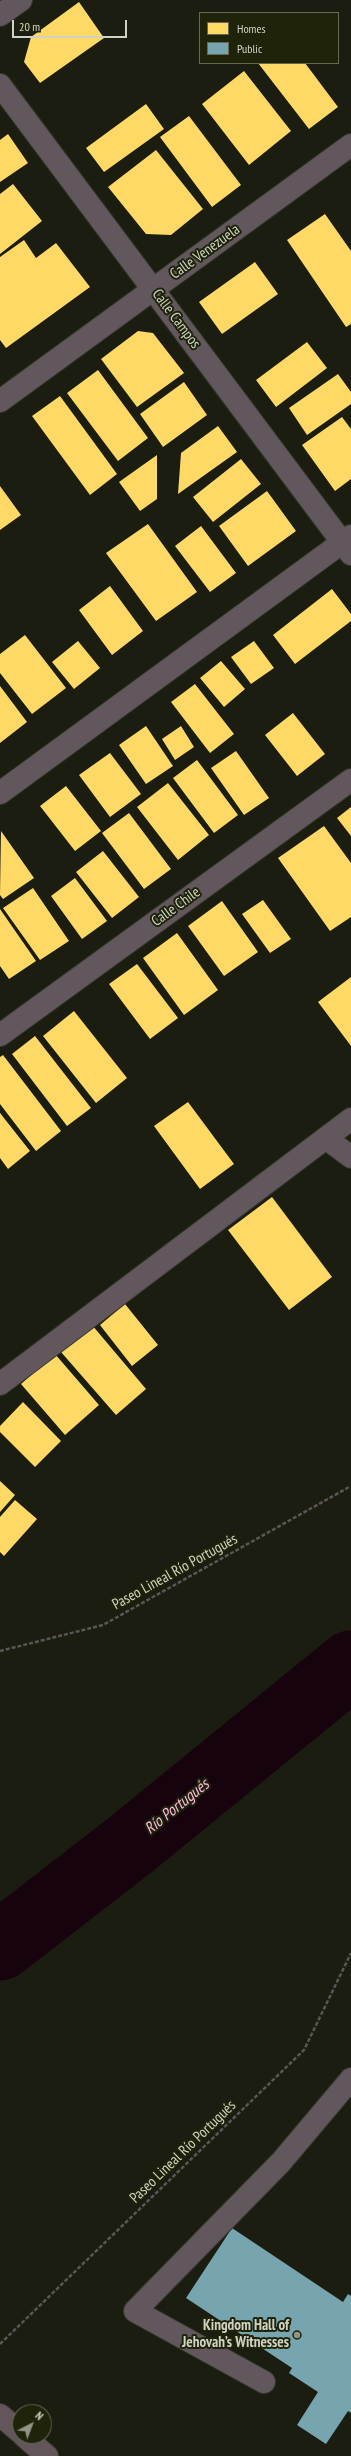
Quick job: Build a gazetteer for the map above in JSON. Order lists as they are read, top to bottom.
{
  "streets": {
    "street": ["Calle Venezuela", "Calle Campos", "Calle Chile"],
    "path": ["Paseo Lineal Río Portugués"]
  },
  "crossings": [
    ["Calle Venezuela", "Calle Campos"]
  ],
  "water": ["Río Portugués"],
  "places": ["Kingdom Hall of Jehovah’s Witnesses"],
  "legend": ["Homes", "Public"],
  "scale_bar": "20 m",
  "north": "top right"
}
